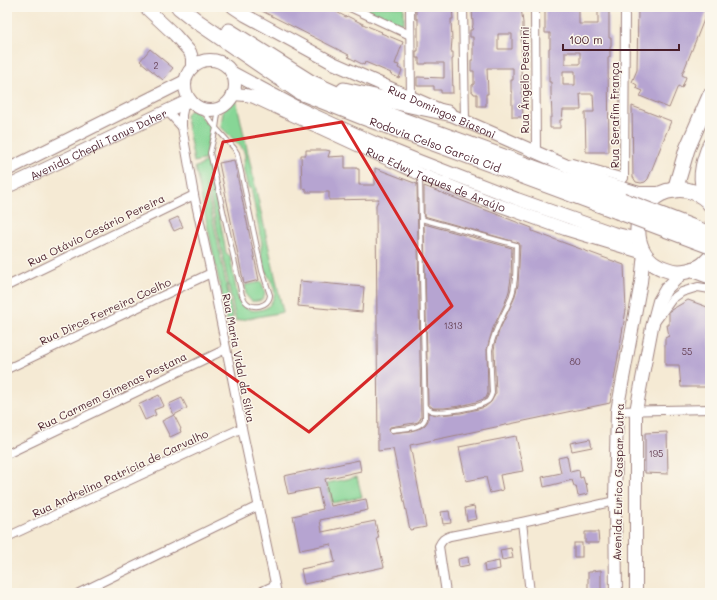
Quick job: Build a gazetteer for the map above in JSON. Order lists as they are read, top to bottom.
{
  "streets": {
    "highway": ["Rodovia Celso Garcia Cid"],
    "main road": [
      "Rua Domingos Biasoni",
      "Avenida Chepli Tanus Daher",
      "Rua Edwy Taques de Araújo",
      "Avenida Eurico Gaspar Dutra"
    ],
    "street": [
      "Rua Ângelo Pesarini",
      "Rua Serafim França",
      "Rua Otávio Cesário Pereira",
      "Rua Dirce Ferreira Coelho",
      "Rua Maria Vidal da Silva",
      "Rua Carmem Gimenas Pestana",
      "Rua Andrelina Patrícia de Carvalho"
    ]
  },
  "crossings": [
    ["Rua Ângelo Pesarini", "Rua Domingos Biasoni"],
    ["Rua Ângelo Pesarini", "Rua Serafim França"],
    ["Rua Domingos Biasoni", "Rua Serafim França"],
    ["Avenida Chepli Tanus Daher", "Rua Edwy Taques de Araújo"],
    ["Avenida Chepli Tanus Daher", "Rua Maria Vidal da Silva"],
    ["Rua Edwy Taques de Araújo", "Rua Maria Vidal da Silva"],
    ["Rua Edwy Taques de Araújo", "Avenida Eurico Gaspar Dutra"],
    ["Rua Otávio Cesário Pereira", "Rua Maria Vidal da Silva"],
    ["Rua Dirce Ferreira Coelho", "Rua Maria Vidal da Silva"],
    ["Rua Maria Vidal da Silva", "Rua Carmem Gimenas Pestana"],
    ["Rua Maria Vidal da Silva", "Rua Andrelina Patrícia de Carvalho"]
  ],
  "house_numbers": [
    "2",
    "1313",
    "55",
    "80",
    "195"
  ],
  "scale_bar": "100 m"
}
